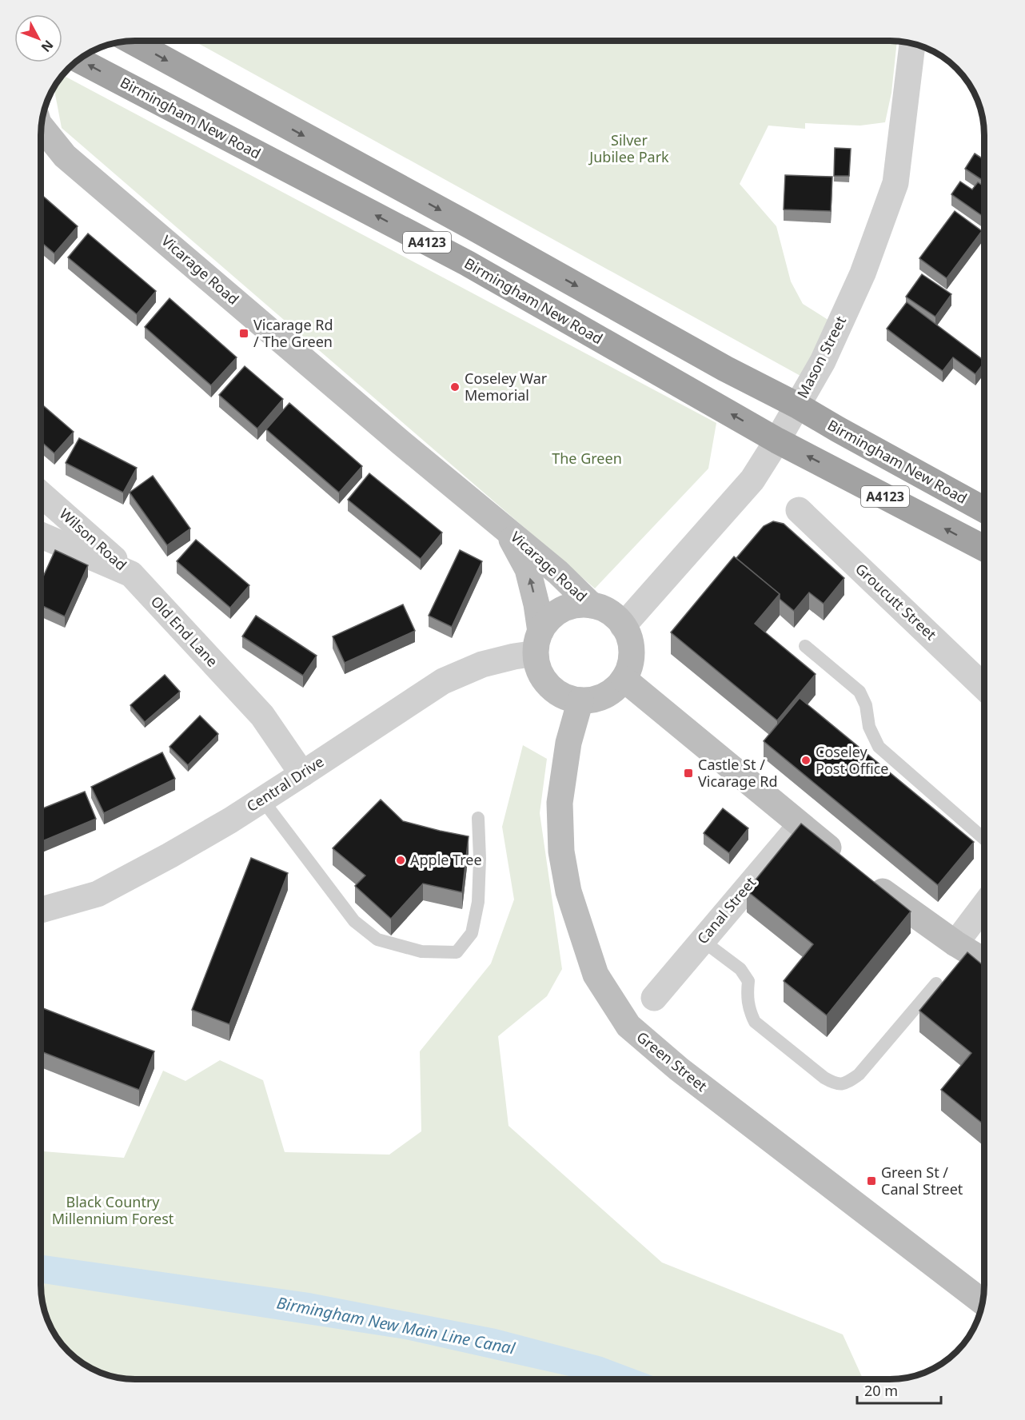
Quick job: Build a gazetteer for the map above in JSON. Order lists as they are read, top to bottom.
{
  "streets": {
    "highway": ["Birmingham New Road", "A4123"],
    "main road": ["Vicarage Road", "Green Street"],
    "street": [
      "Mason Street",
      "Wilson Road",
      "Groucutt Street",
      "Old End Lane",
      "Central Drive",
      "Canal Street"
    ]
  },
  "crossings": [
    ["Birmingham New Road", "Mason Street"],
    ["Vicarage Road", "Mason Street"],
    ["Vicarage Road", "Central Drive"],
    ["Vicarage Road", "Green Street"],
    ["Mason Street", "Central Drive"],
    ["Mason Street", "Green Street"],
    ["Wilson Road", "Old End Lane"],
    ["Old End Lane", "Central Drive"],
    ["Central Drive", "Green Street"]
  ],
  "water": ["Birmingham New Main Line Canal"],
  "parks": ["Silver Jubilee Park", "The Green", "Black Country Millennium Forest"],
  "places": {
    "transit": ["Vicarage Rd / The Green", "Castle St / Vicarage Rd", "Green St / Canal Street"],
    "other": ["Coseley War Memorial", "Coseley Post Office", "Apple Tree"]
  },
  "scale_bar": "20 m",
  "north": "bottom right"
}
